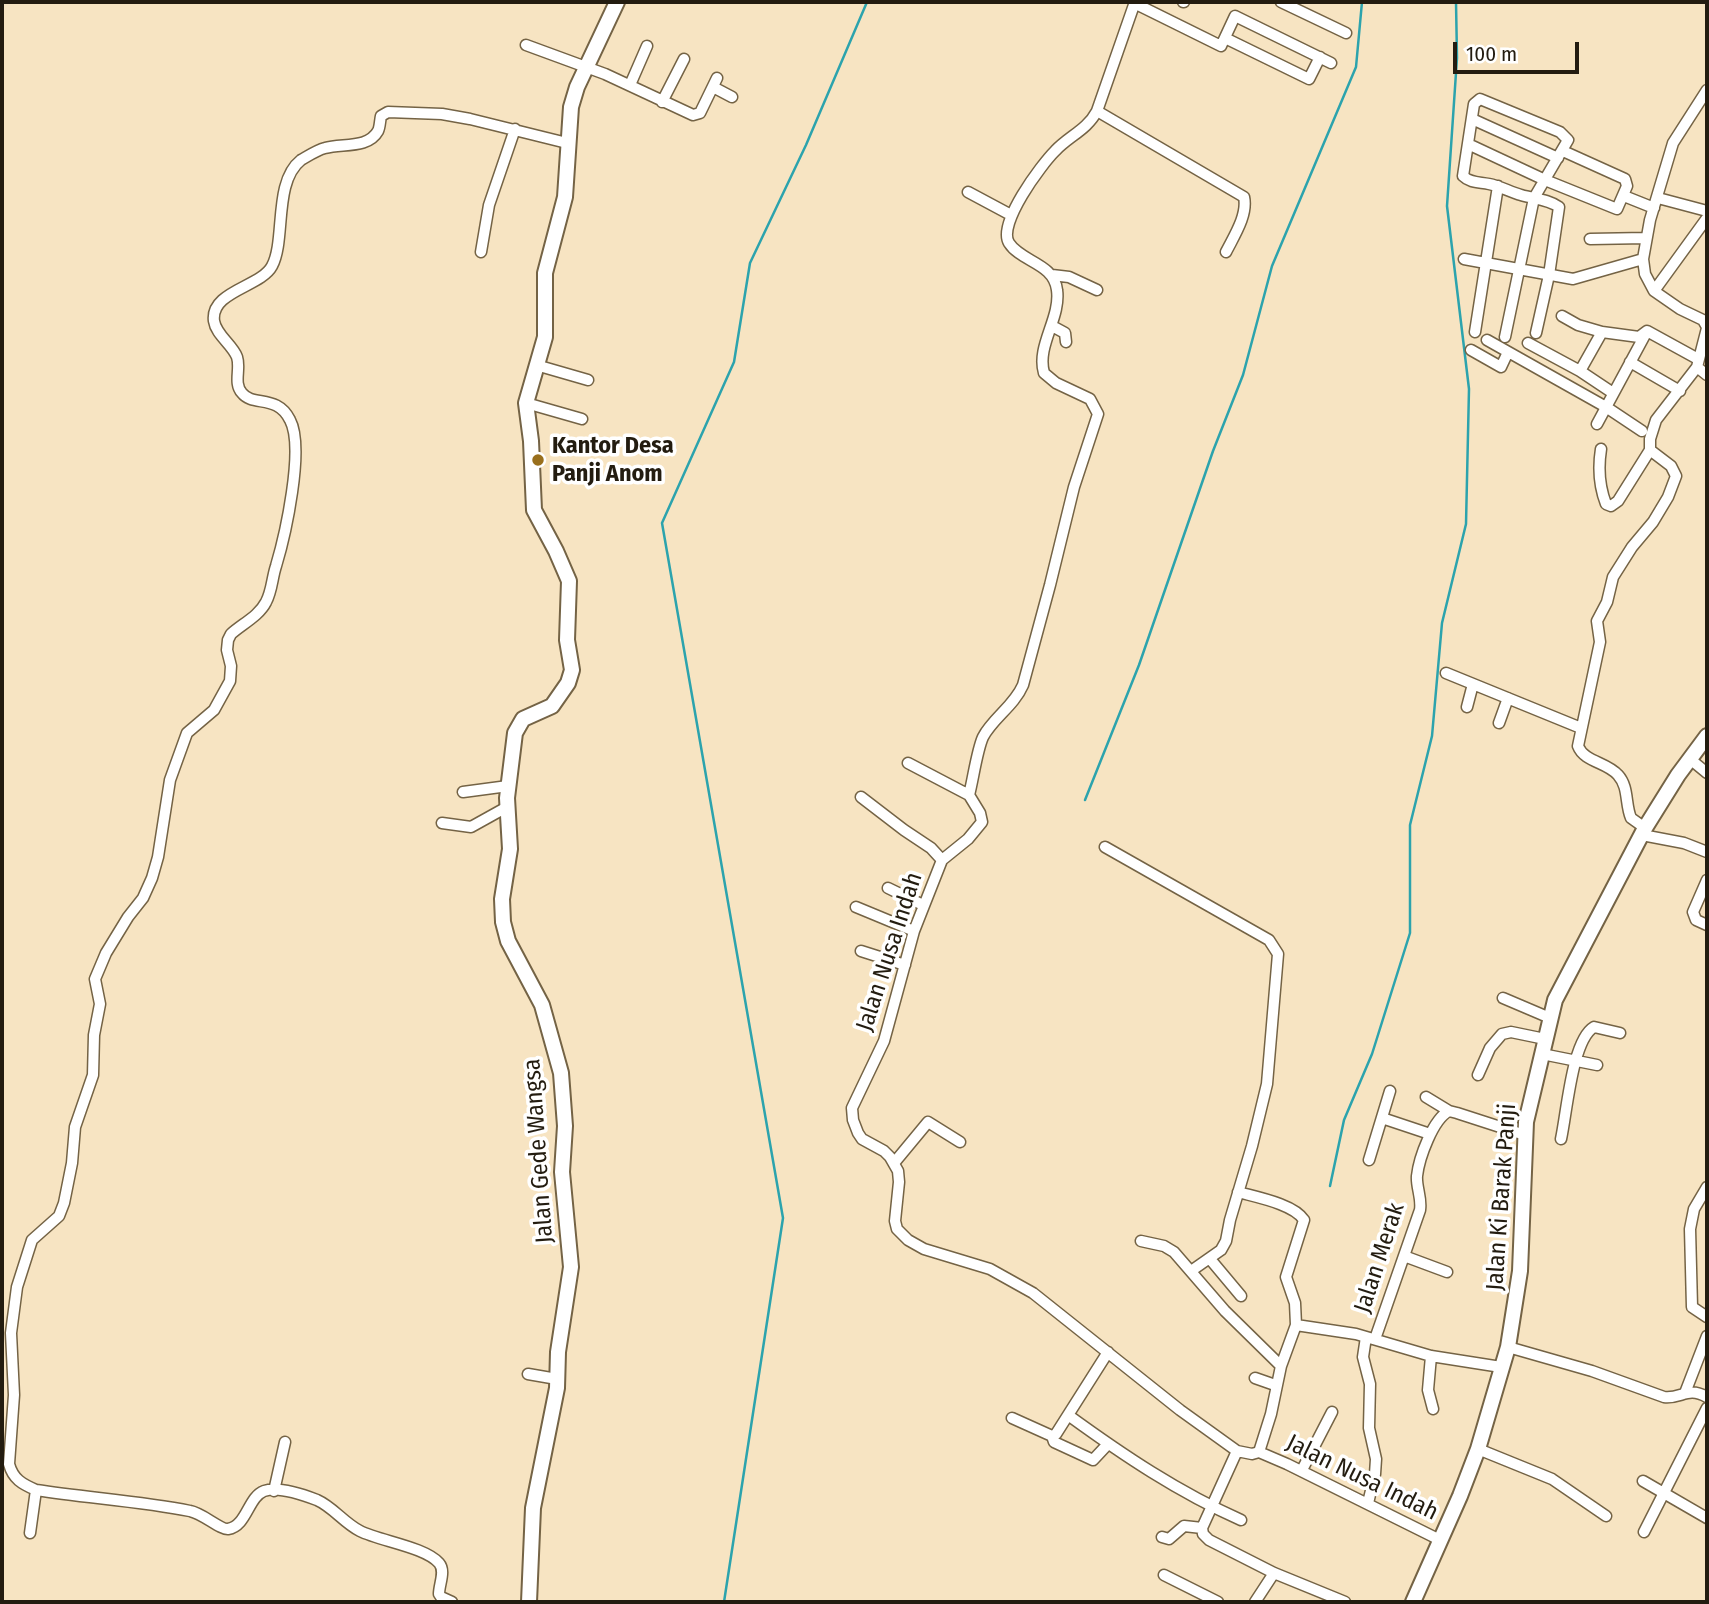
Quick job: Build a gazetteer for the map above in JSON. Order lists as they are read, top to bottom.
{
  "streets": {
    "street": [
      "Jalan Nusa Indah",
      "Jalan Gede Wangsa",
      "Jalan Ki Barak Panji",
      "Jalan Merak"
    ]
  },
  "crossings": [
    ["Jalan Nusa Indah", "Jalan Ki Barak Panji"]
  ],
  "places": ["Kantor Desa Panji Anom"],
  "scale_bar": "100 m"
}
